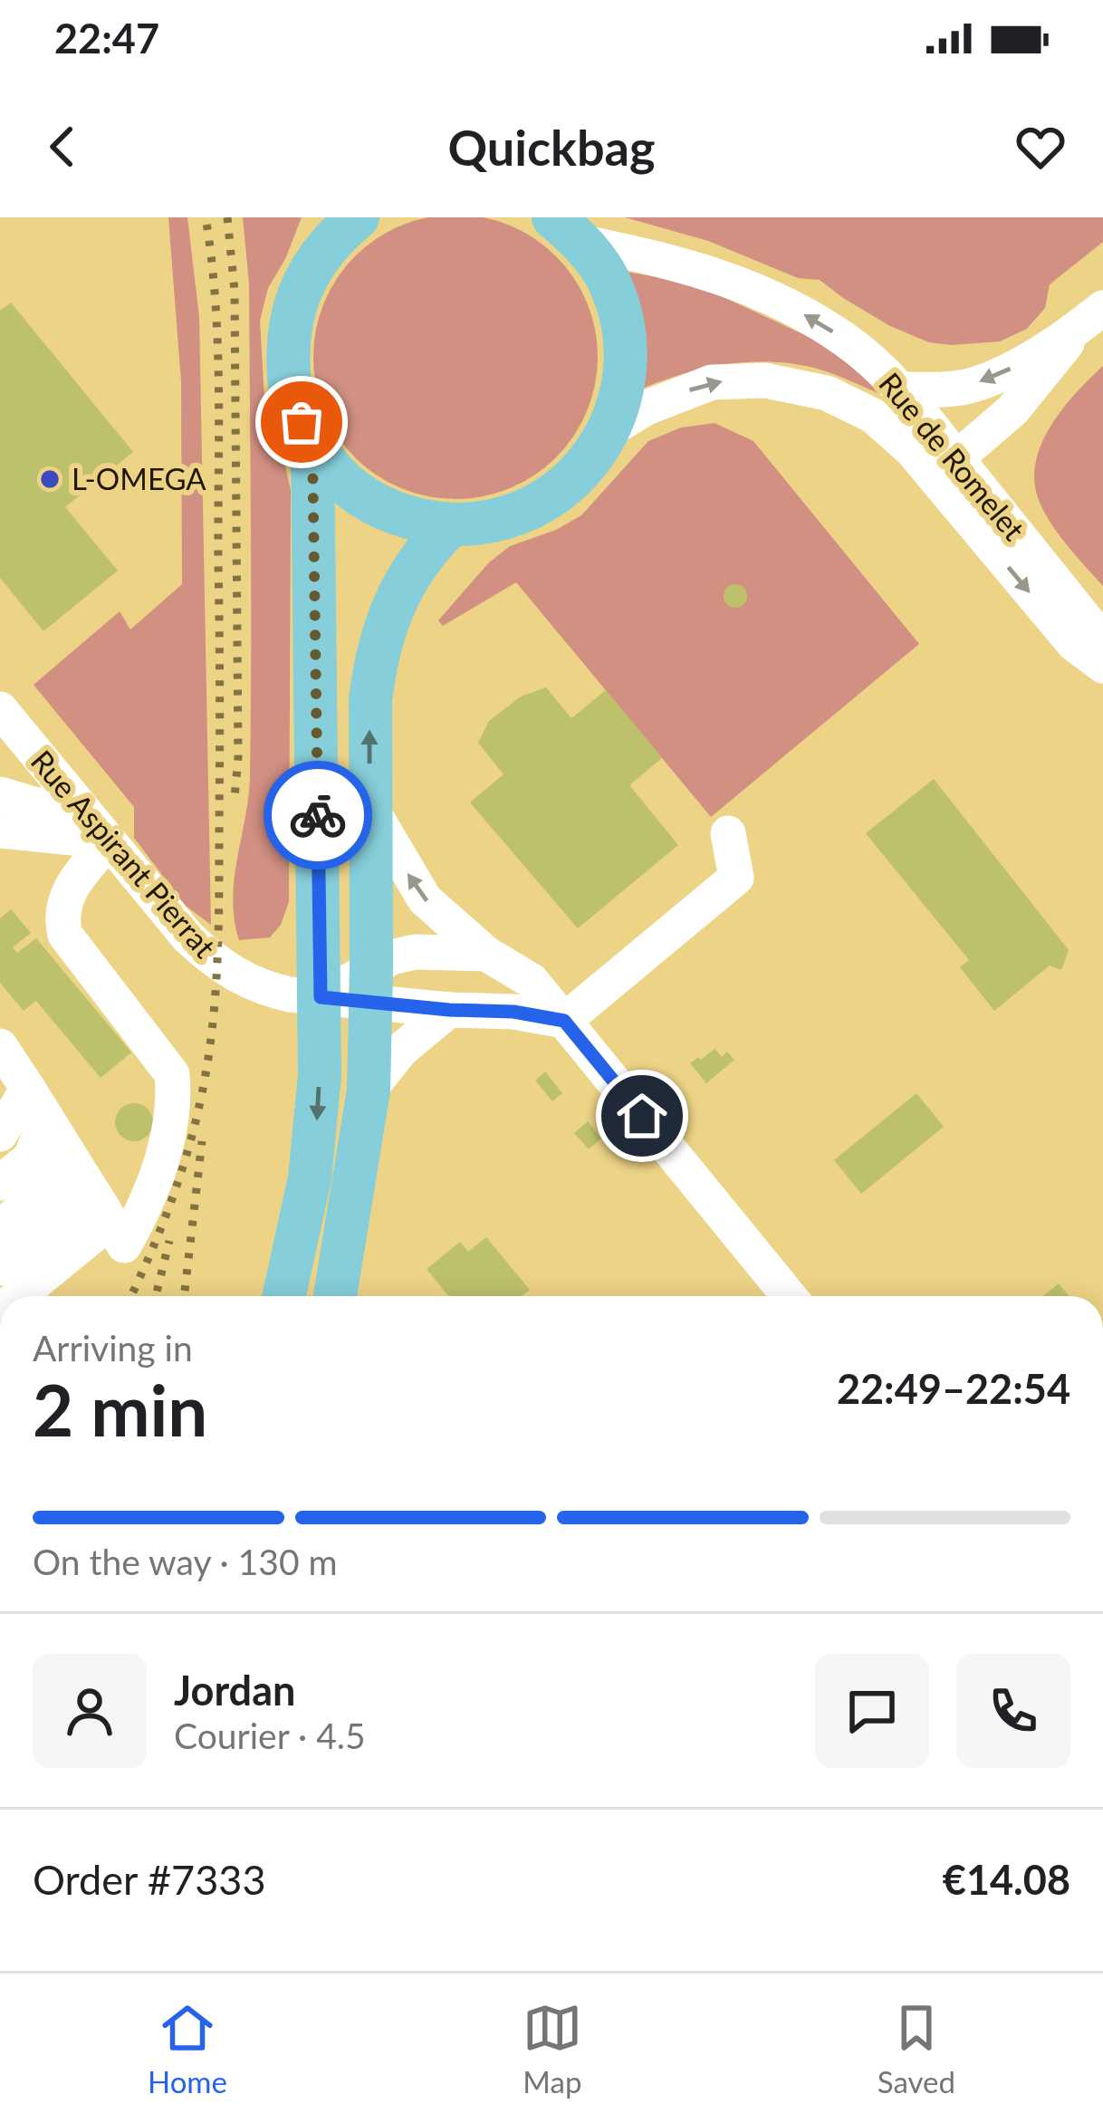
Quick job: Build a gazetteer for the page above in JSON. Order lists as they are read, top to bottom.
{
  "streets": {
    "street": ["Rue de Romelet", "Rue Aspirant Pierrat"]
  },
  "places": ["L-OMEGA"],
  "page": {
    "status": "22:47",
    "header": "Quickbag",
    "heading": ["2 min", "Arriving in", "22:49–22:54"],
    "panel": [
      "Jordan",
      "Courier · 4.5",
      "Order #7333",
      "€14.08"
    ],
    "bar": "On the way · 130 m",
    "tabs": ["Home", "Map", "Saved"]
  }
}
